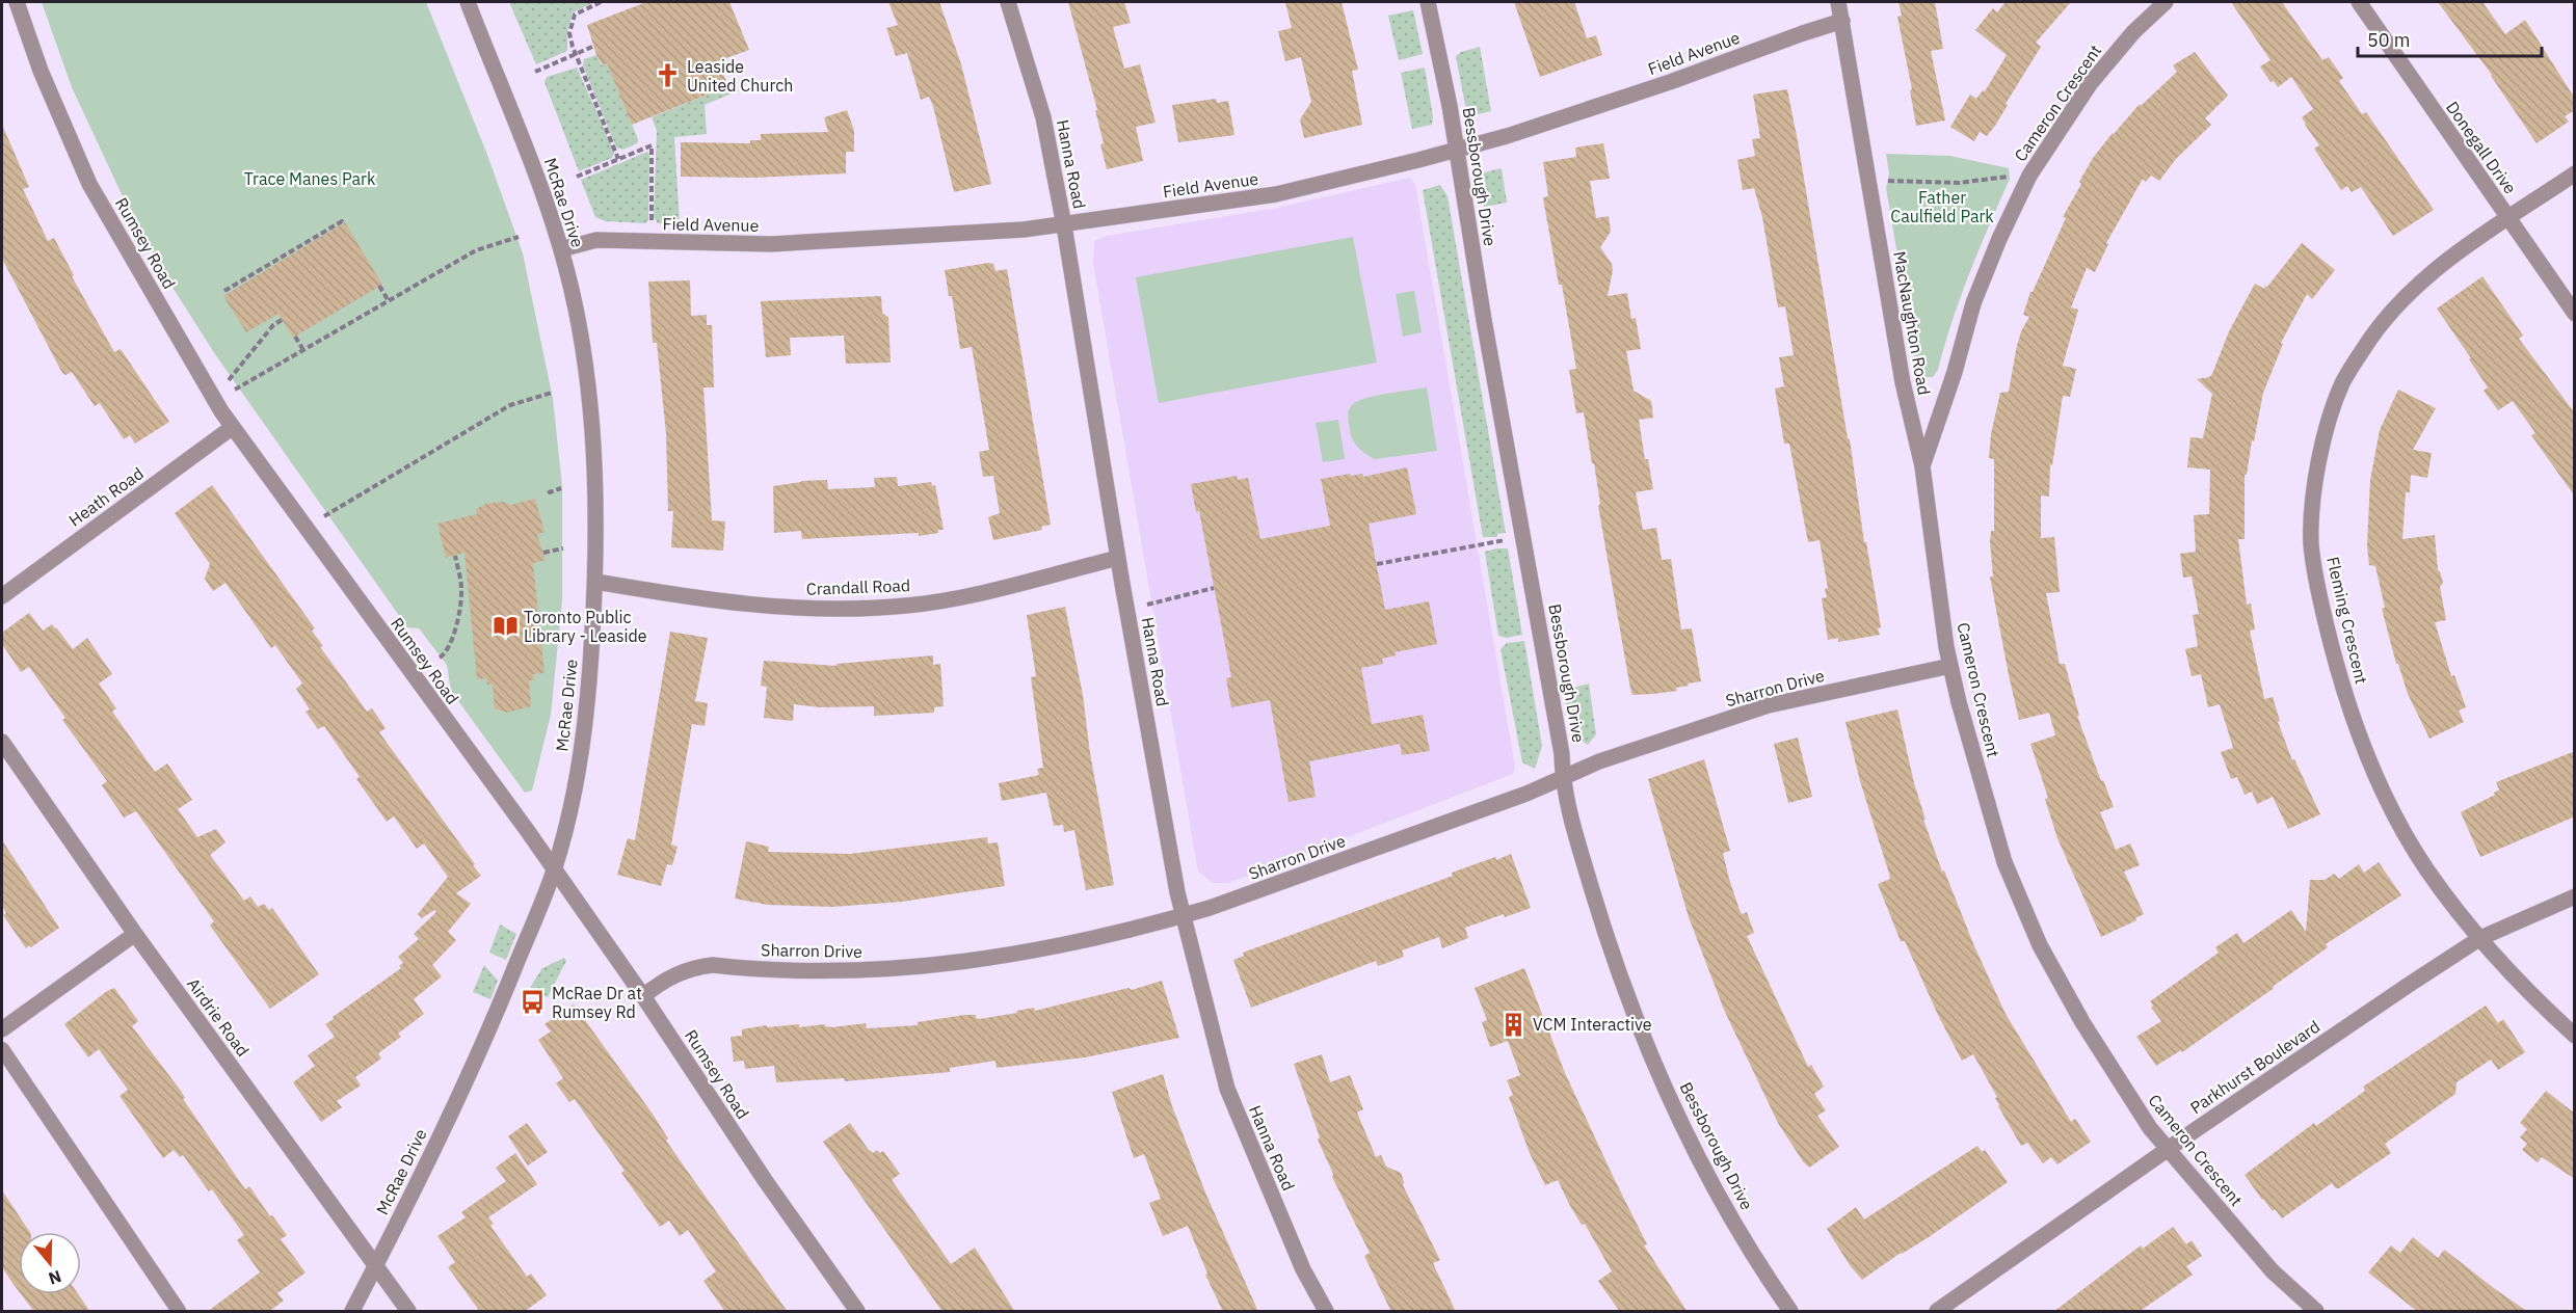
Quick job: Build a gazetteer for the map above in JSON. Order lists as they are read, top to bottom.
{
  "streets": {
    "street": [
      "Field Avenue",
      "Cameron Crescent",
      "Donegall Drive",
      "Hanna Road",
      "Bessborough Drive",
      "McRae Drive",
      "Rumsey Road",
      "MacNaughton Road",
      "Heath Road",
      "Crandall Road",
      "Fleming Crescent",
      "Sharron Drive",
      "Airdrie Road",
      "Parkhurst Boulevard"
    ]
  },
  "crossings": [
    ["Field Avenue", "Hanna Road"],
    ["Field Avenue", "Bessborough Drive"],
    ["Field Avenue", "McRae Drive"],
    ["Field Avenue", "MacNaughton Road"],
    ["Cameron Crescent", "MacNaughton Road"],
    ["Cameron Crescent", "Sharron Drive"],
    ["Cameron Crescent", "Parkhurst Boulevard"],
    ["Donegall Drive", "Fleming Crescent"],
    ["Hanna Road", "Crandall Road"],
    ["Hanna Road", "Sharron Drive"],
    ["Bessborough Drive", "Sharron Drive"],
    ["McRae Drive", "Rumsey Road"],
    ["McRae Drive", "Crandall Road"],
    ["McRae Drive", "Airdrie Road"],
    ["Rumsey Road", "Heath Road"],
    ["Rumsey Road", "Sharron Drive"],
    ["Fleming Crescent", "Parkhurst Boulevard"]
  ],
  "parks": ["Trace Manes Park", "Father Caulfield Park"],
  "places": {
    "church": ["Leaside United Church"],
    "library": ["Toronto Public Library - Leaside"],
    "bus stop": ["McRae Dr at Rumsey Rd"],
    "building": ["VCM Interactive"]
  },
  "scale_bar": "50 m",
  "north": "bottom"
}
